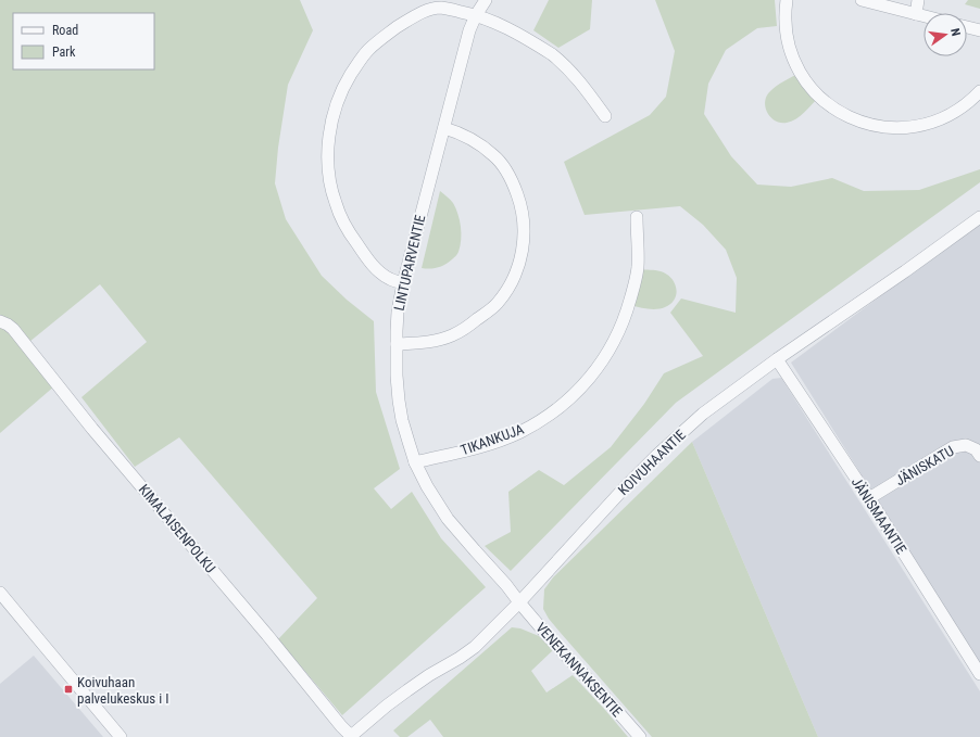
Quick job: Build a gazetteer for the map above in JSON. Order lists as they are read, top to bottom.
{
  "streets": {
    "street": [
      "LINTUPARVENTIE",
      "TIKANKUJA",
      "KOIVUHAANTIE",
      "JÄNISKATU",
      "JÄNISMAANTIE",
      "KIMALAISENPOLKU",
      "VENEKANNAKSENTIE"
    ]
  },
  "crossings": [
    ["LINTUPARVENTIE", "TIKANKUJA"],
    ["LINTUPARVENTIE", "KOIVUHAANTIE"],
    ["LINTUPARVENTIE", "VENEKANNAKSENTIE"],
    ["KOIVUHAANTIE", "JÄNISMAANTIE"],
    ["KOIVUHAANTIE", "KIMALAISENPOLKU"],
    ["KOIVUHAANTIE", "VENEKANNAKSENTIE"],
    ["JÄNISKATU", "JÄNISMAANTIE"]
  ],
  "places": {
    "transit": ["Koivuhaan palvelukeskus i I"]
  },
  "legend": ["Road", "Park"],
  "north": "right"
}
